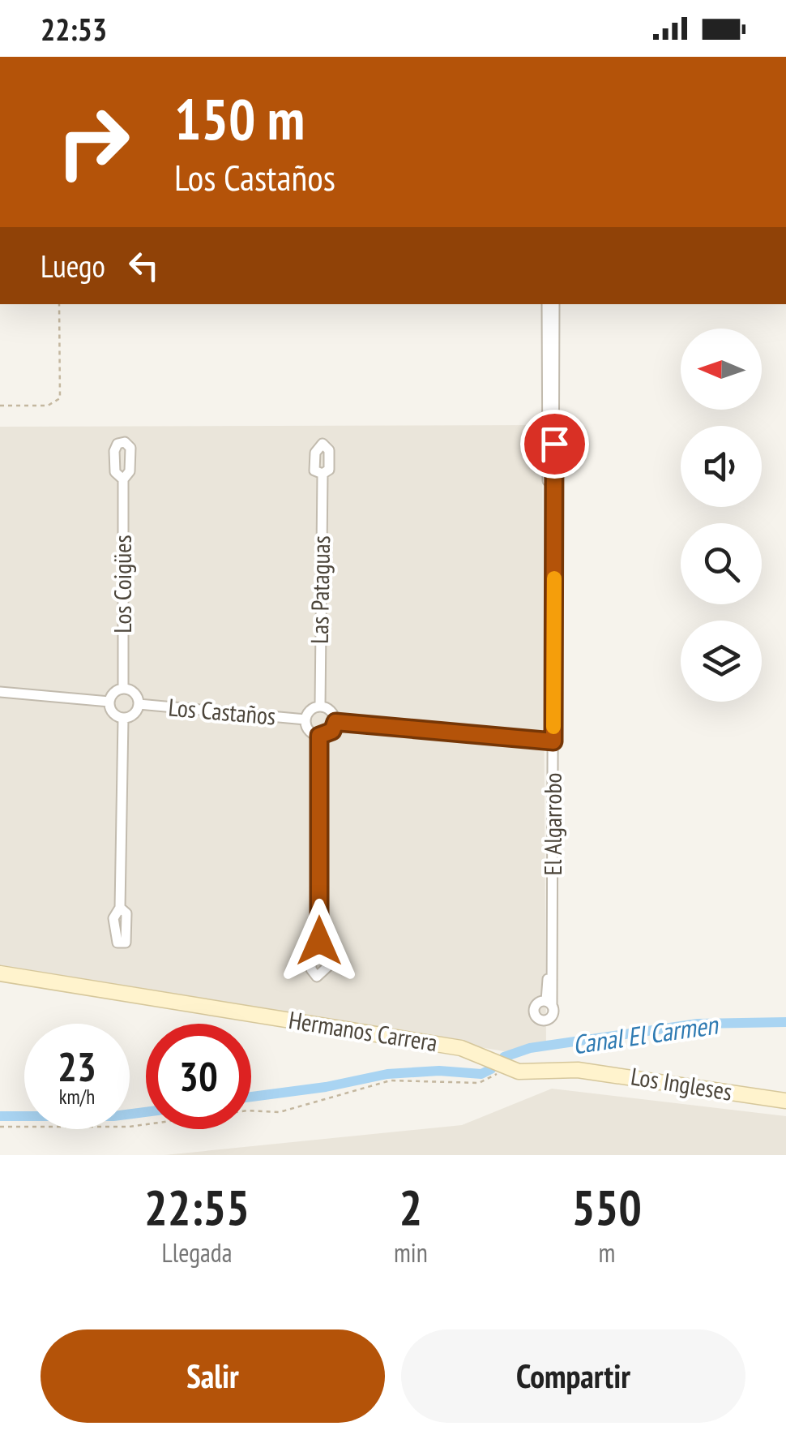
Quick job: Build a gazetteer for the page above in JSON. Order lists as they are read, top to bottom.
{
  "streets": {
    "street": [
      "Los Coigües",
      "Las Pataguas",
      "Los Castaños",
      "El Algarrobo",
      "Hermanos Carrera",
      "Los Ingleses"
    ]
  },
  "crossings": [
    ["Los Coigües", "Los Castaños"],
    ["Las Pataguas", "Los Castaños"],
    ["Hermanos Carrera", "Los Ingleses"]
  ],
  "water": ["Canal El Carmen"],
  "north": "left",
  "page": {
    "status": "22:53",
    "turn": ["150 m", "Los Castaños"],
    "then": "Luego",
    "speed": "23 km/h",
    "limit": "30",
    "eta": [
      "22:55",
      "Llegada",
      "2",
      "min",
      "550",
      "m"
    ],
    "buttons": ["Salir", "Compartir"]
  }
}
